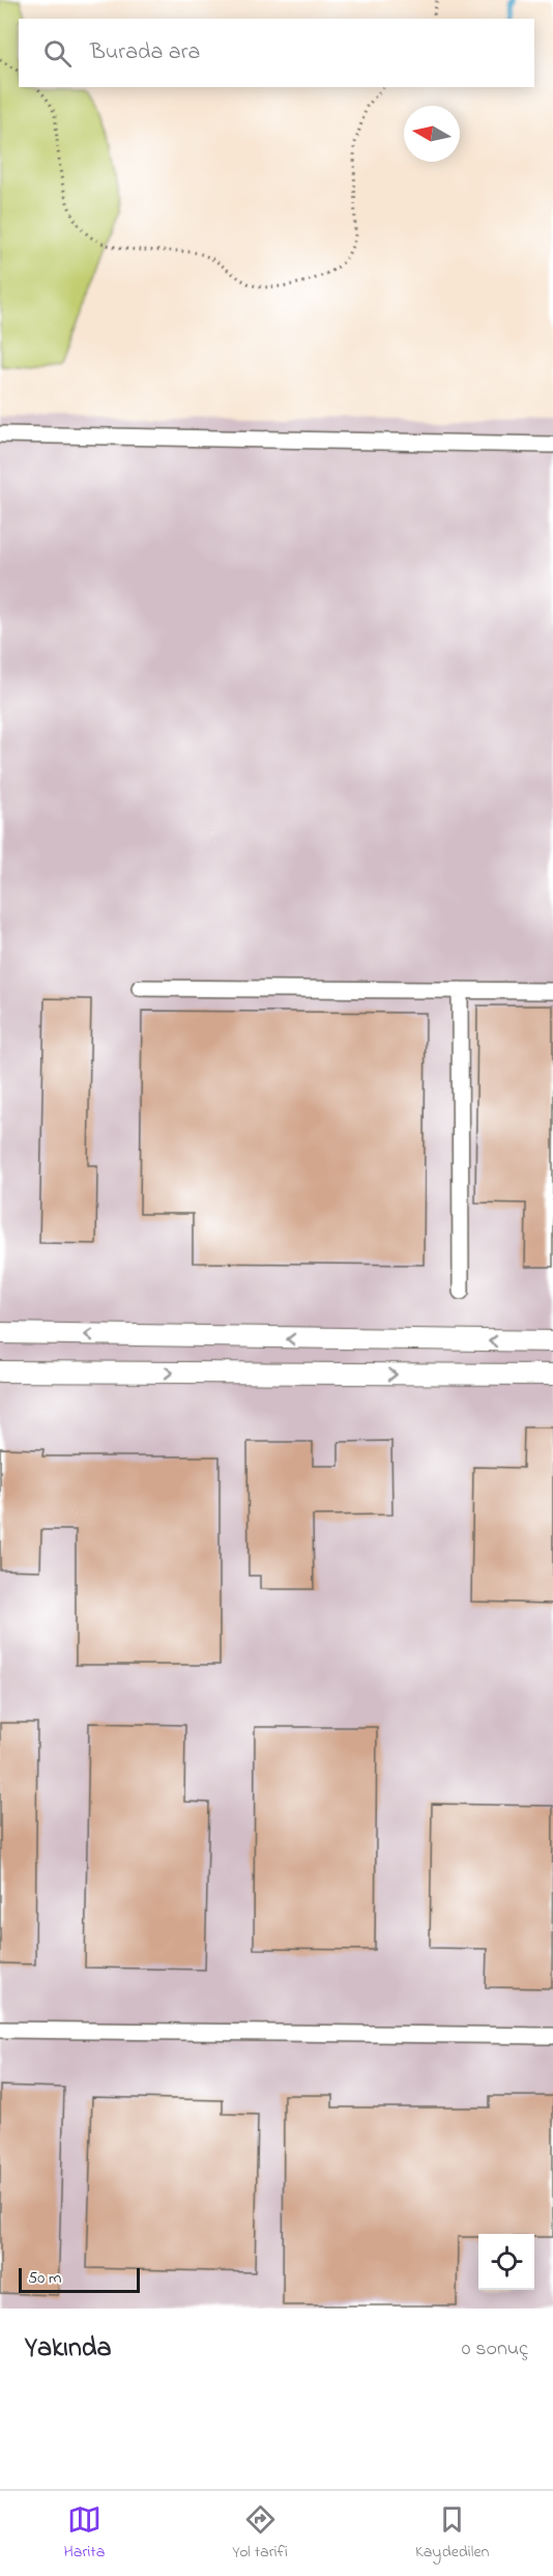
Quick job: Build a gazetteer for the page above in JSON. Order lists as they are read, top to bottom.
{
  "scale_bar": "50 m",
  "north": "left",
  "page": {
    "search": "Burada ara",
    "scale": "50 m",
    "heading": ["Yakında", "0 sonuç"],
    "nav": ["Harita", "Yol tarifi", "Kaydedilen"]
  }
}
